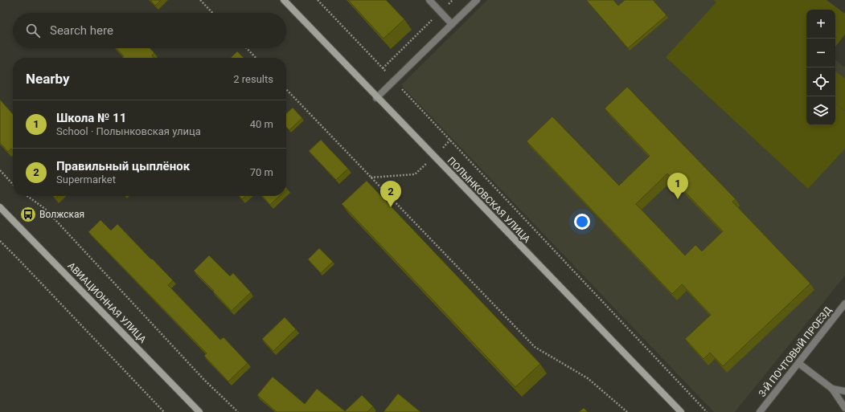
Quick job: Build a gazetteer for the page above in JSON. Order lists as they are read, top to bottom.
{
  "streets": {
    "street": ["ПОЛЫНКОВСКАЯ УЛИЦА", "АВИАЦИОННАЯ УЛИЦА", "3-Й ПОЧТОВЫЙ ПРОЕЗД"]
  },
  "places": {
    "bus stop": ["Волжская"]
  },
  "page": {
    "map_buttons": ["+", "−"],
    "search": "Search here",
    "heading": ["Nearby", "2 results"],
    "list": [
      {
        "mark": "1",
        "name": "Школа № 11",
        "note": "School · Полынковская улица",
        "value": "40 m"
      },
      {
        "mark": "2",
        "name": "Правильный цыплёнок",
        "note": "Supermarket",
        "value": "70 m"
      }
    ],
    "pins": ["1", "2"]
  }
}
